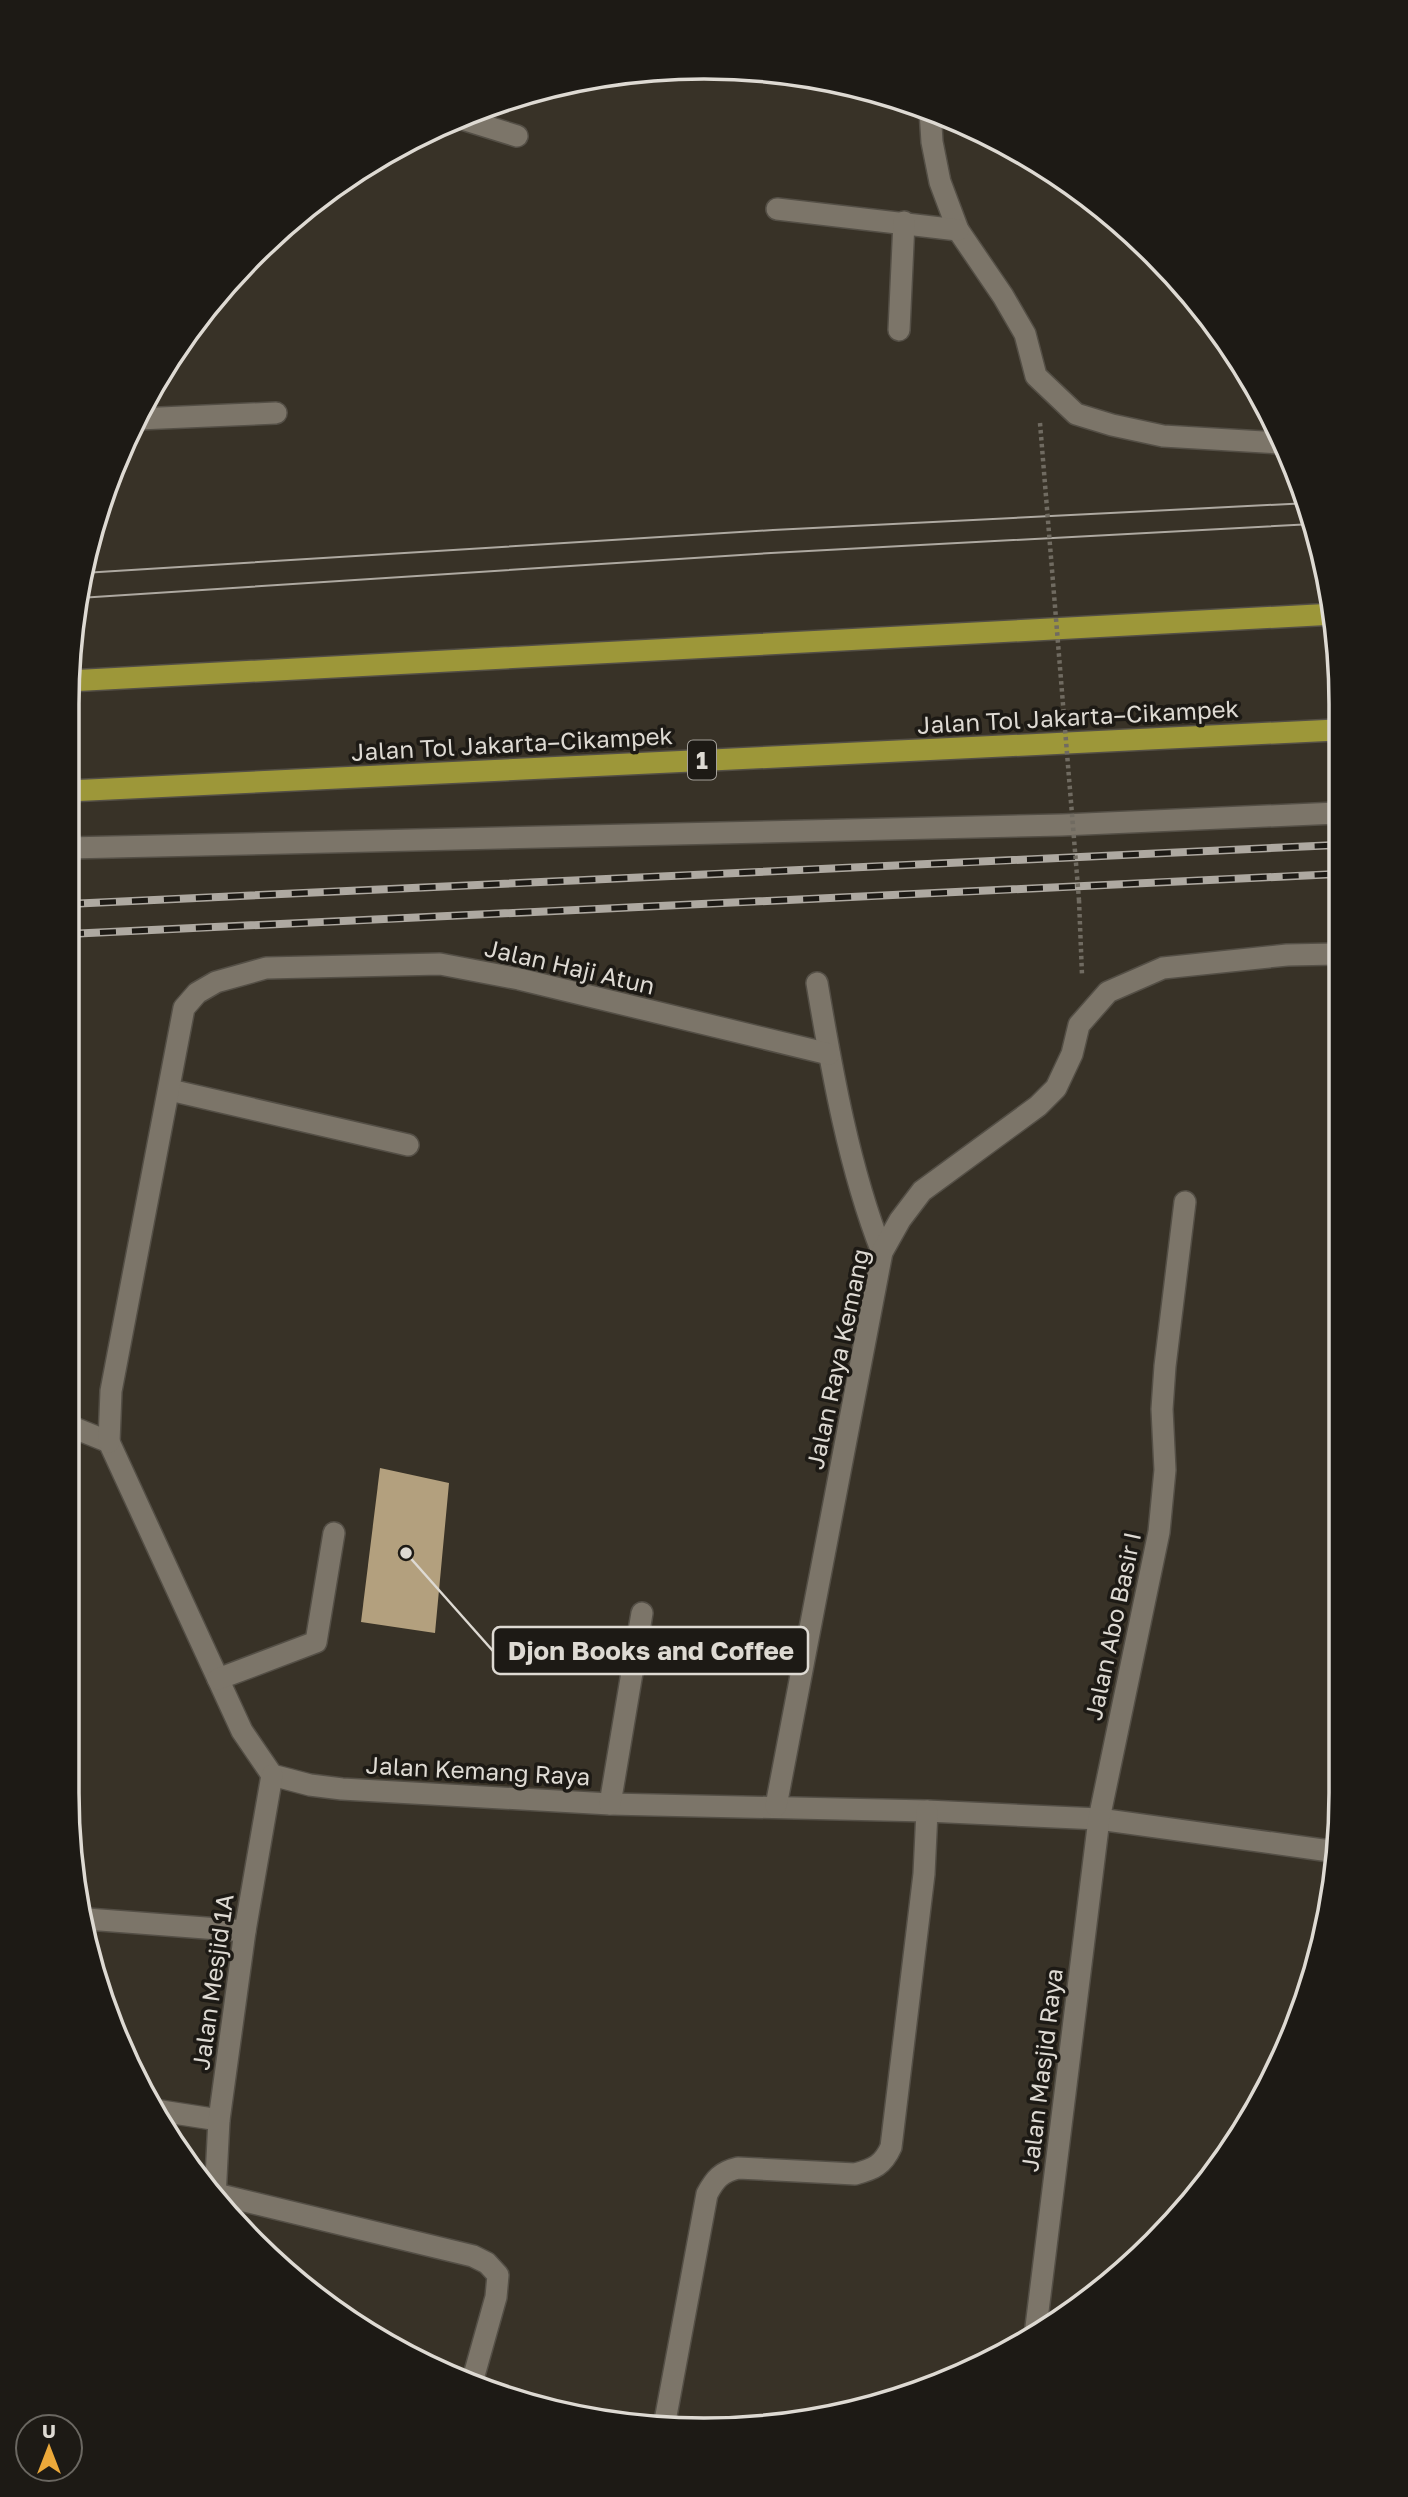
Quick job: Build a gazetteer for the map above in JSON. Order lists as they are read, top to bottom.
{
  "streets": {
    "highway": ["Jalan Tol Jakarta–Cikampek", "1"],
    "street": [
      "Jalan Haji Atun",
      "Jalan Raya Kemang",
      "Jalan Abo Basir I",
      "Jalan Kemang Raya",
      "Jalan Mesjid 1A",
      "Jalan Masjid Raya"
    ]
  },
  "crossings": [
    ["Jalan Raya Kemang", "Jalan Kemang Raya"],
    ["Jalan Abo Basir I", "Jalan Kemang Raya"],
    ["Jalan Abo Basir I", "Jalan Masjid Raya"],
    ["Jalan Kemang Raya", "Jalan Mesjid 1A"],
    ["Jalan Kemang Raya", "Jalan Masjid Raya"]
  ],
  "places": ["Djon Books and Coffee"],
  "north": "top"
}
